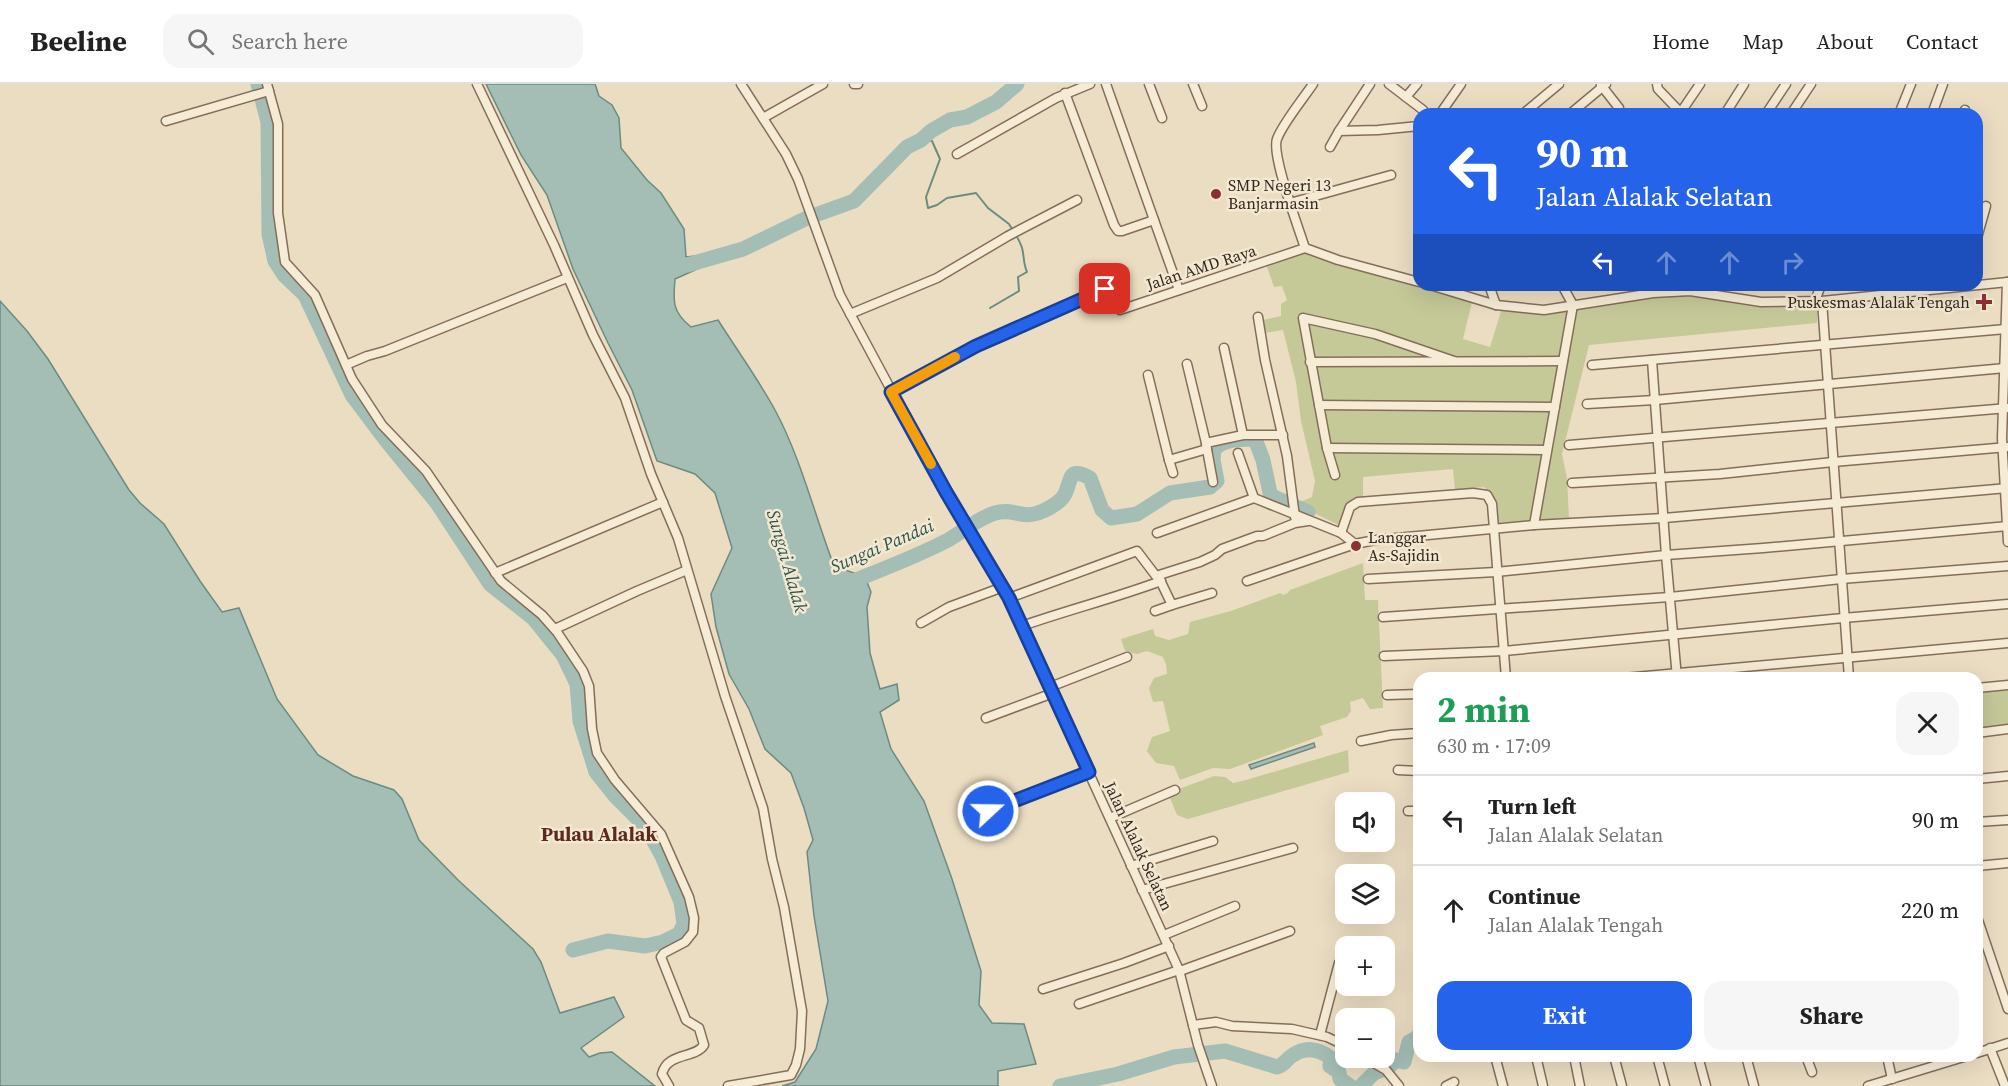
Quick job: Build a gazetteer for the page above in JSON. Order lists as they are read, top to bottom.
{
  "streets": {
    "street": ["Jalan AMD Raya", "Jalan Alalak Selatan"]
  },
  "crossings": [
    ["Jalan AMD Raya", "Jalan Alalak Selatan"]
  ],
  "districts": ["Pulau Alalak"],
  "water": ["Sungai Pandai", "Sungai Alalak"],
  "places": {
    "other": ["SMP Negeri 13 Banjarmasin", "Langgar As-Sajidin"],
    "health": ["Puskesmas Alalak Tengah"]
  },
  "page": {
    "header": "Beeline",
    "search": "Search here",
    "nav": [
      "Home",
      "Map",
      "About",
      "Contact"
    ],
    "turn": ["90 m", "Jalan Alalak Selatan"],
    "heading": ["2 min", "630 m · 17:09"],
    "list": [
      {
        "name": "Turn left",
        "note": "Jalan Alalak Selatan",
        "value": "90 m"
      },
      {
        "name": "Continue",
        "note": "Jalan Alalak Tengah",
        "value": "220 m"
      }
    ],
    "map_buttons": ["+", "−"],
    "buttons": ["Exit", "Share"]
  }
}
